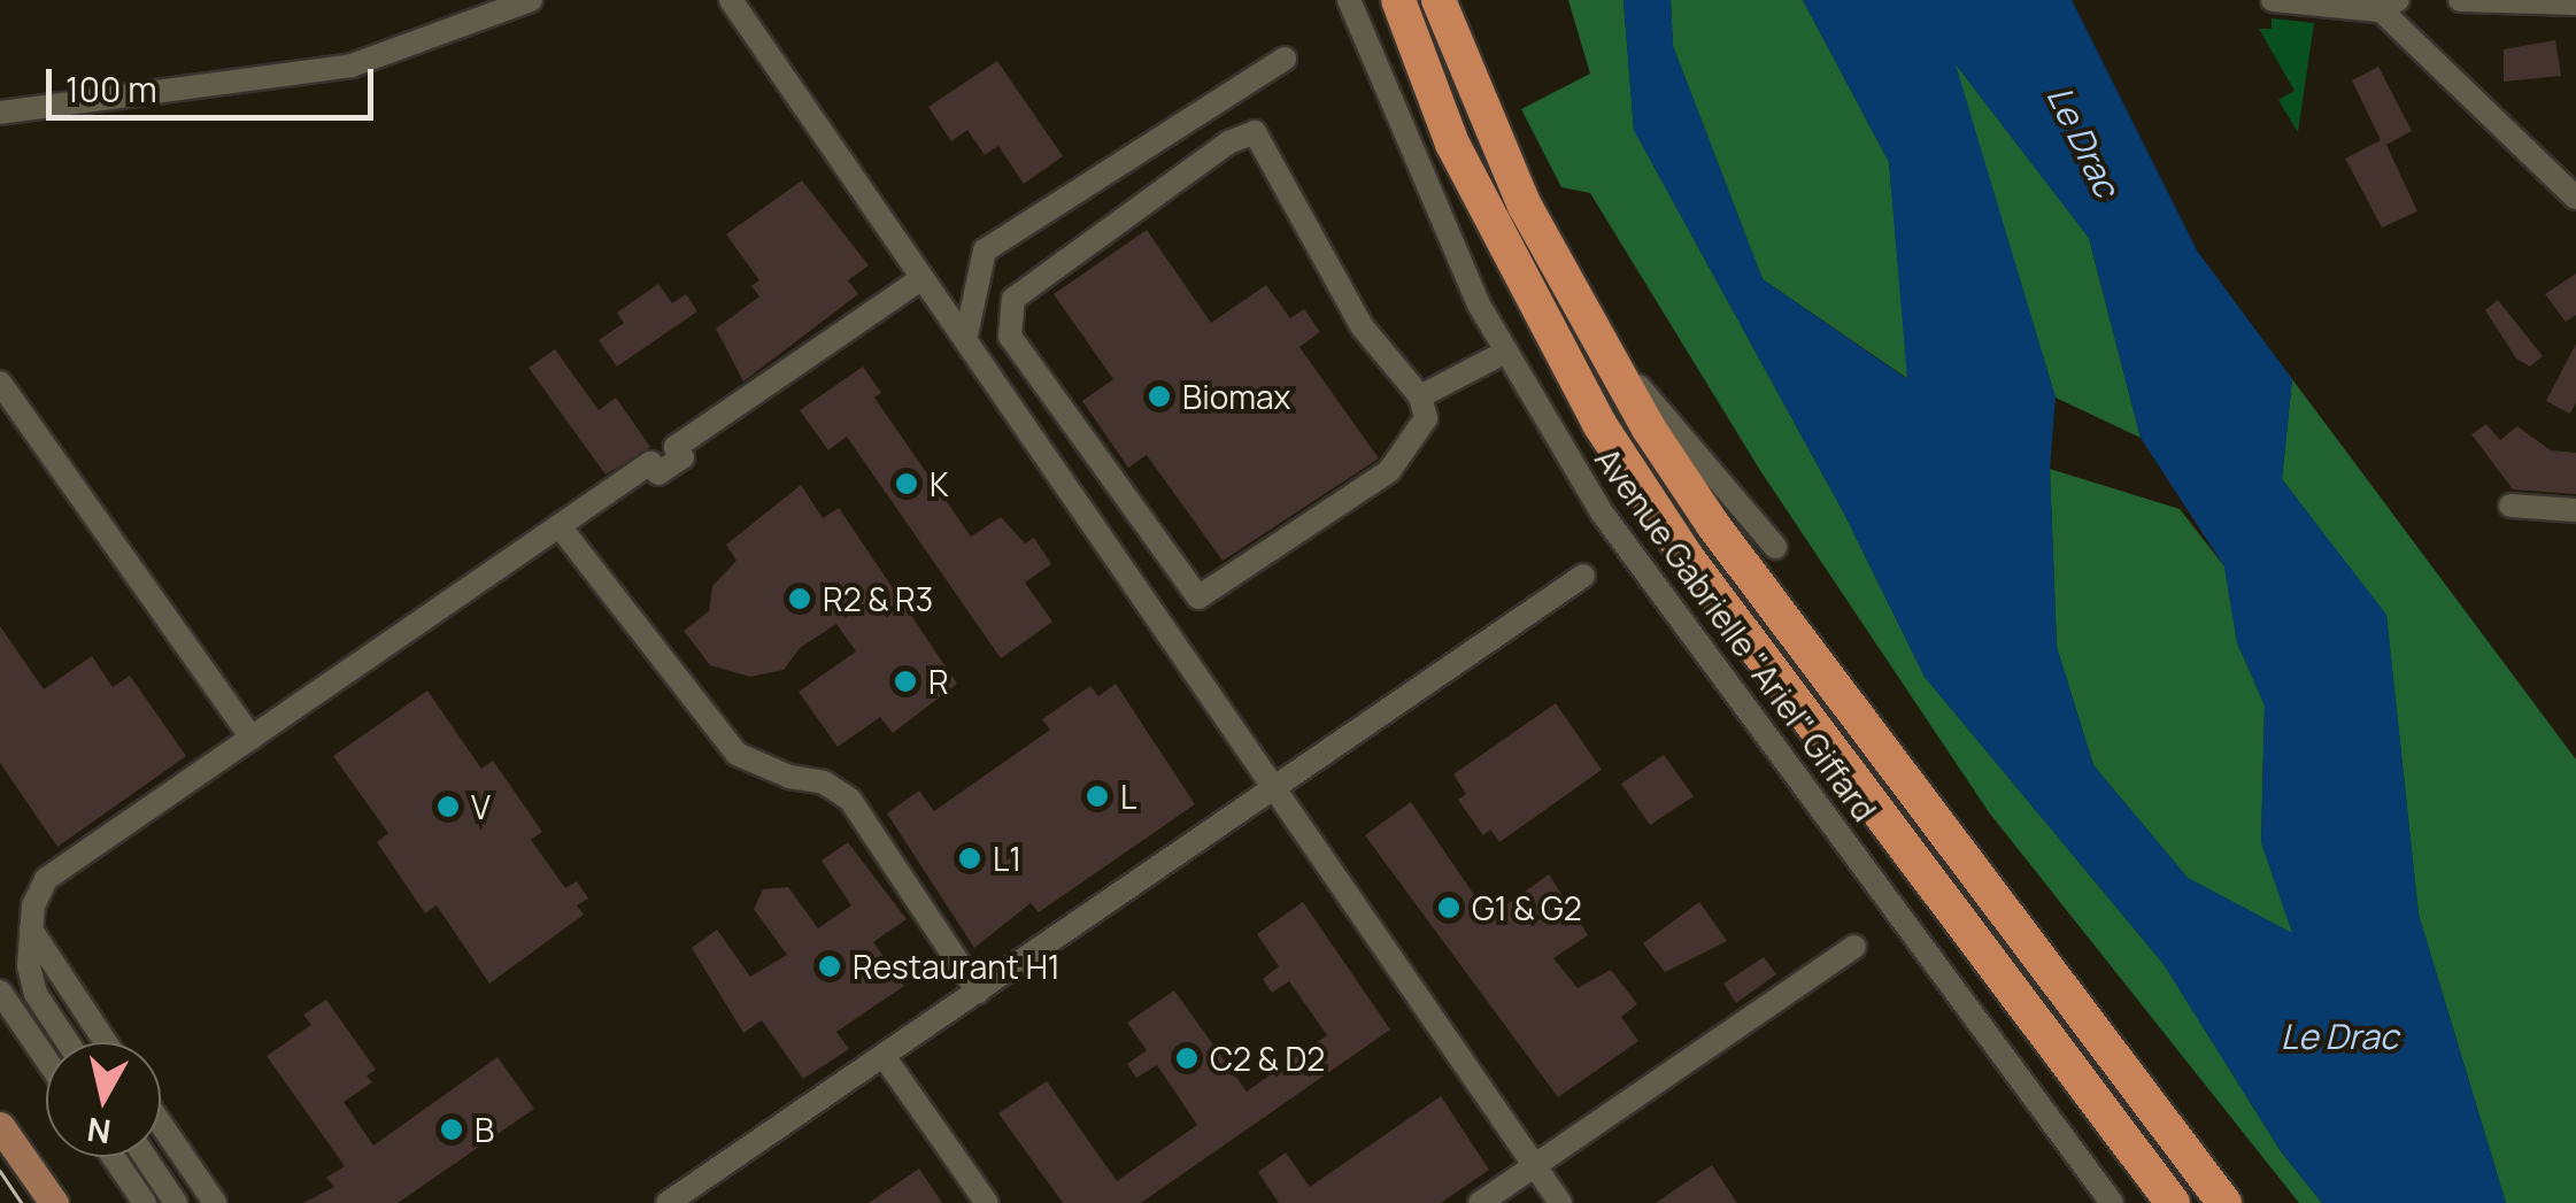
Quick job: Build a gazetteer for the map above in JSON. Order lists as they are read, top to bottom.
{
  "streets": {
    "street": ["Avenue Gabrielle \"Ariel\" Giffard"]
  },
  "water": ["Le Drac"],
  "places": [
    "Biomax",
    "K",
    "R2 & R3",
    "R",
    "L",
    "V",
    "L1",
    "G1 & G2",
    "Restaurant H1",
    "C2 & D2",
    "B"
  ],
  "scale_bar": "100 m",
  "north": "bottom"
}
